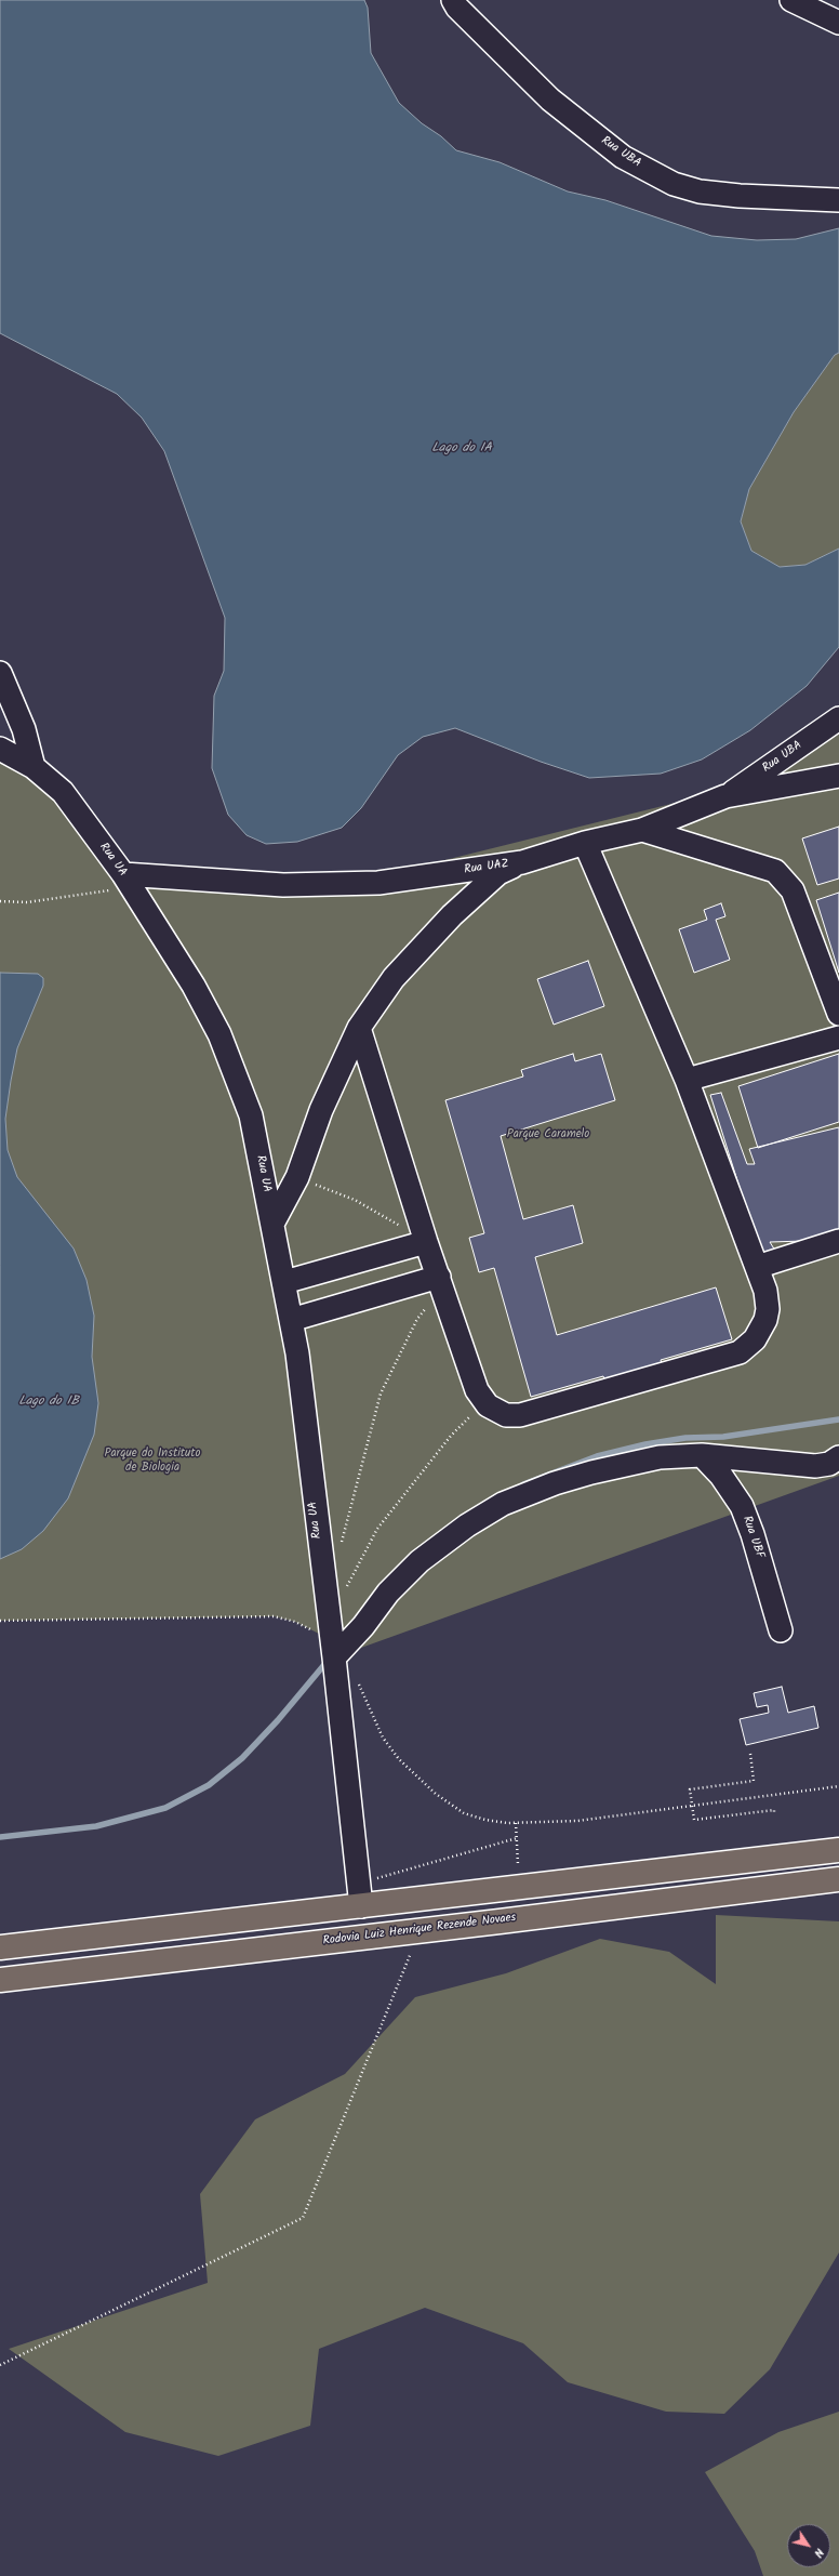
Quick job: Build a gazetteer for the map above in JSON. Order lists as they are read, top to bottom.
{
  "streets": {
    "highway": ["Rodovia Luiz Henrique Rezende Novaes"],
    "lane": [
      "Rua UBA",
      "Rua UA",
      "Rua UAZ",
      "Rua UBF"
    ]
  },
  "crossings": [
    ["Rua UBA", "Rua UAZ"],
    ["Rua UA", "Rua UAZ"]
  ],
  "water": ["Lago do IA", "Lago do IB"],
  "parks": ["Parque Caramelo", "Parque do Instituto de Biologia"],
  "north": "bottom right"
}
